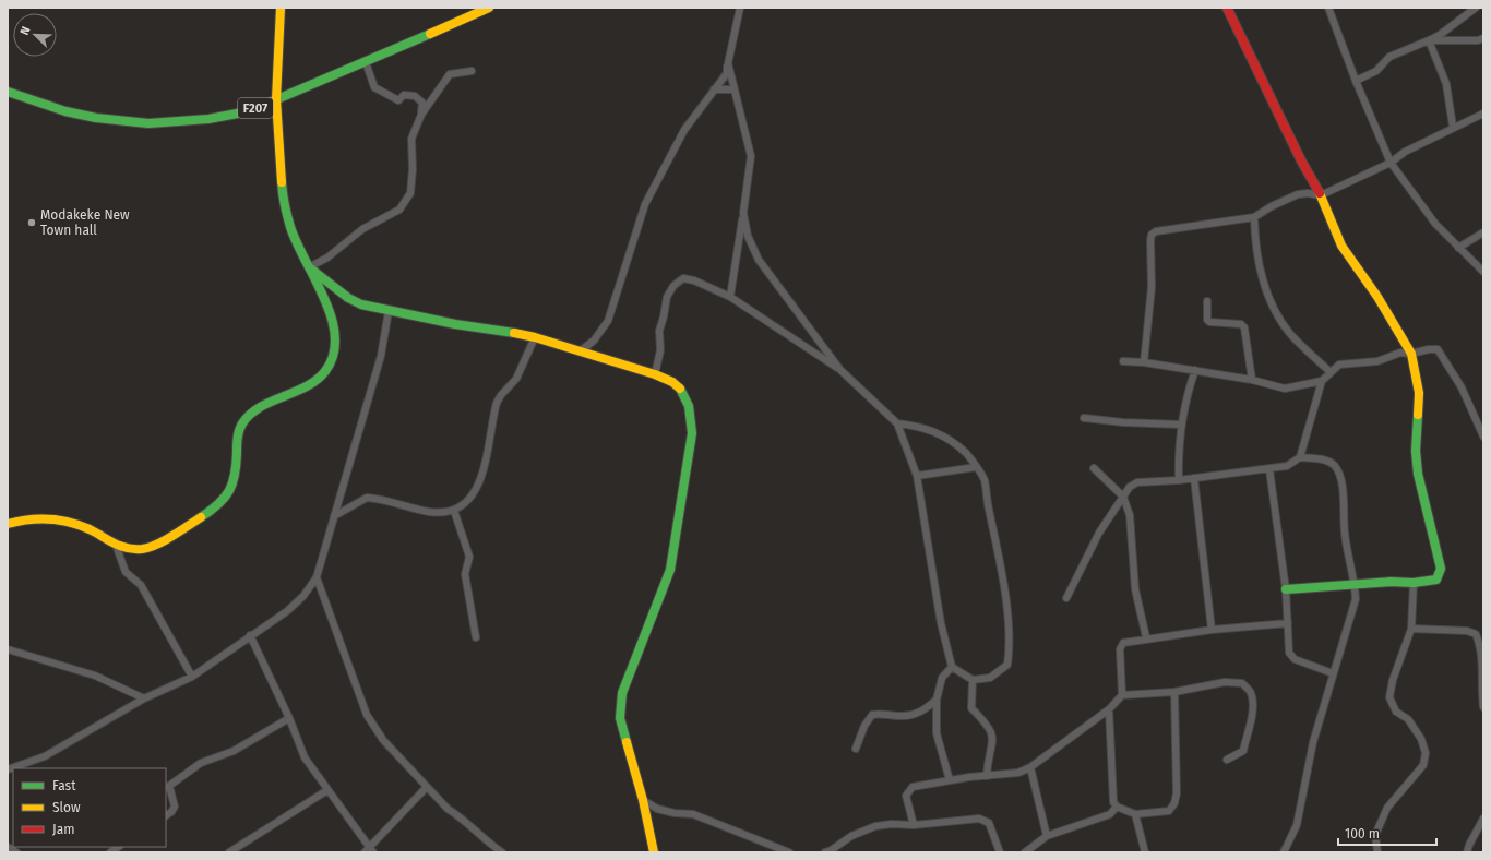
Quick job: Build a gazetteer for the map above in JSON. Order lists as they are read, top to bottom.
{
  "streets": {
    "street": ["F207"]
  },
  "places": ["Modakeke New Town hall"],
  "legend": ["Fast", "Slow", "Jam"],
  "scale_bar": "100 m",
  "north": "top left"
}
